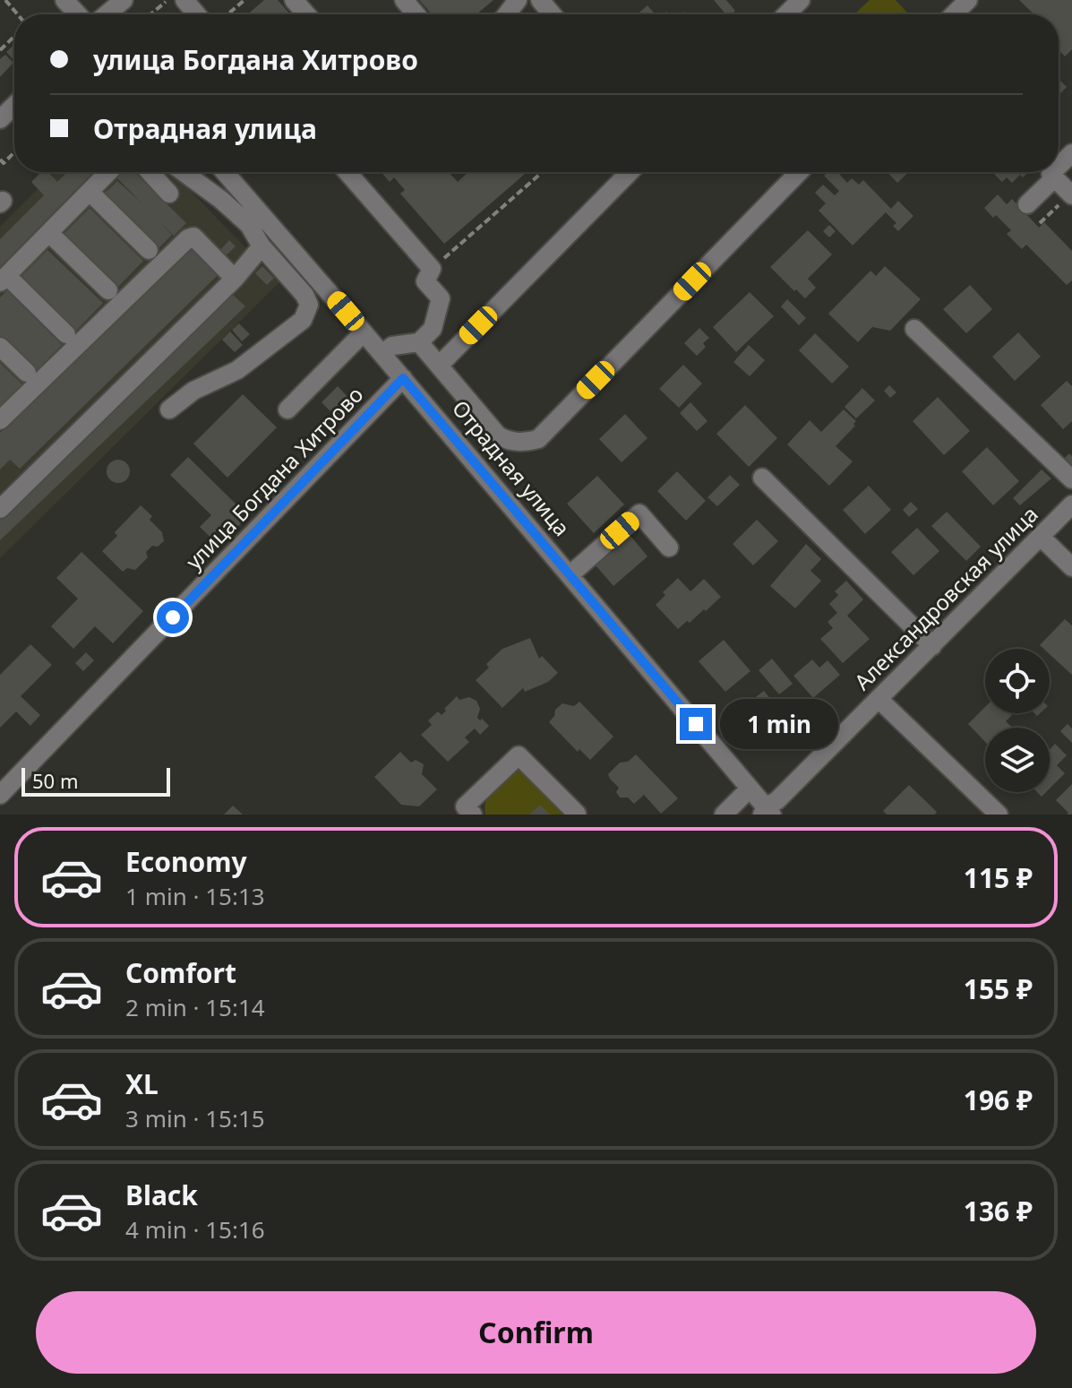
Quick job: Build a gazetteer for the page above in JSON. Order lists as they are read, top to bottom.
{
  "streets": {
    "street": ["Отрадная улица", "улица Богдана Хитрово", "Александровская улица"]
  },
  "crossings": [
    ["Отрадная улица", "улица Богдана Хитрово"],
    ["Отрадная улица", "Александровская улица"]
  ],
  "scale_bar": "50 m",
  "page": {
    "banner": ["улица Богдана Хитрово", "Отрадная улица"],
    "bubble": "1 min",
    "scale": "50 m",
    "list": [
      {
        "name": "Economy",
        "note": "1 min · 15:13",
        "value": "115 ₽"
      },
      {
        "name": "Comfort",
        "note": "2 min · 15:14",
        "value": "155 ₽"
      },
      {
        "name": "XL",
        "note": "3 min · 15:15",
        "value": "196 ₽"
      },
      {
        "name": "Black",
        "note": "4 min · 15:16",
        "value": "136 ₽"
      }
    ],
    "buttons": "Confirm"
  }
}
